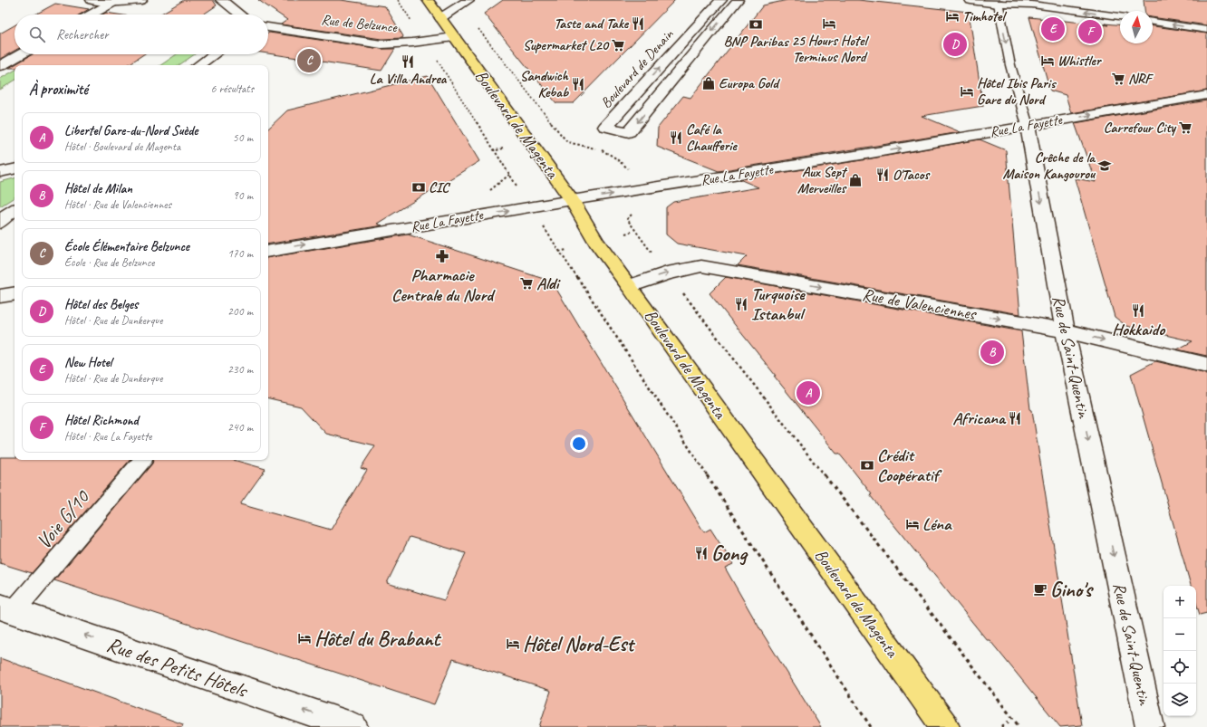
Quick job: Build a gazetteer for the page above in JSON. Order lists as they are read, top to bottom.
{
  "streets": {
    "main road": ["Boulevard de Magenta"],
    "street": [
      "Rue de Belzunce",
      "Boulevard de Denain",
      "Rue La Fayette",
      "Rue de Valenciennes",
      "Rue de Saint-Quentin",
      "Rue des Petits Hôtels"
    ],
    "lane": ["Voie G/10"]
  },
  "crossings": [
    ["Rue de Belzunce", "Boulevard de Magenta"],
    ["Boulevard de Magenta", "Rue La Fayette"],
    ["Boulevard de Magenta", "Rue de Valenciennes"],
    ["Rue La Fayette", "Rue de Saint-Quentin"],
    ["Rue de Valenciennes", "Rue de Saint-Quentin"],
    ["Voie G/10", "Rue des Petits Hôtels"]
  ],
  "one_way": [
    "Rue La Fayette",
    "Rue de Valenciennes",
    "Rue de Saint-Quentin",
    "Rue des Petits Hôtels"
  ],
  "places": {
    "hotel": [
      "Timhotel",
      "25 Hours Hotel Terminus Nord",
      "Whistler",
      "Hôtel Ibis Paris Gare du Nord",
      "Léna",
      "Hôtel du Brabant",
      "Hôtel Nord-Est"
    ],
    "restaurant": [
      "Taste and Take",
      "La Villa Andrea",
      "Sandwich Kebab",
      "Café la Chaufferie",
      "O'Tacos",
      "Turquoise Istanbul",
      "Hokkaido",
      "Africana",
      "Gong"
    ],
    "bank": ["BNP Paribas", "CIC", "Crédit Coopératif"],
    "supermarket": [
      "Supermarket L20",
      "NRF",
      "Carrefour City",
      "Aldi"
    ],
    "shop": ["Europa Gold", "Aux Sept Merveilles"],
    "school or university": ["Crêche de la Maison Kangourou"],
    "pharmacy": ["Pharmacie Centrale du Nord"],
    "cafe": ["Gino's"]
  },
  "north": "top",
  "page": {
    "search": "Rechercher",
    "pins": [
      "E",
      "F",
      "D",
      "C",
      "B",
      "A"
    ],
    "heading": ["À proximité", "6 résultats"],
    "list": [
      {
        "mark": "A",
        "name": "Libertel Gare-du-Nord Suède",
        "note": "Hôtel · Boulevard de Magenta",
        "value": "50 m"
      },
      {
        "mark": "B",
        "name": "Hôtel de Milan",
        "note": "Hôtel · Rue de Valenciennes",
        "value": "90 m"
      },
      {
        "mark": "C",
        "name": "École Élémentaire Belzunce",
        "note": "École · Rue de Belzunce",
        "value": "170 m"
      },
      {
        "mark": "D",
        "name": "Hôtel des Belges",
        "note": "Hôtel · Rue de Dunkerque",
        "value": "200 m"
      },
      {
        "mark": "E",
        "name": "New Hotel",
        "note": "Hôtel · Rue de Dunkerque",
        "value": "230 m"
      },
      {
        "mark": "F",
        "name": "Hôtel Richmond",
        "note": "Hôtel · Rue La Fayette",
        "value": "240 m"
      }
    ],
    "map_buttons": ["+", "−"]
  }
}
